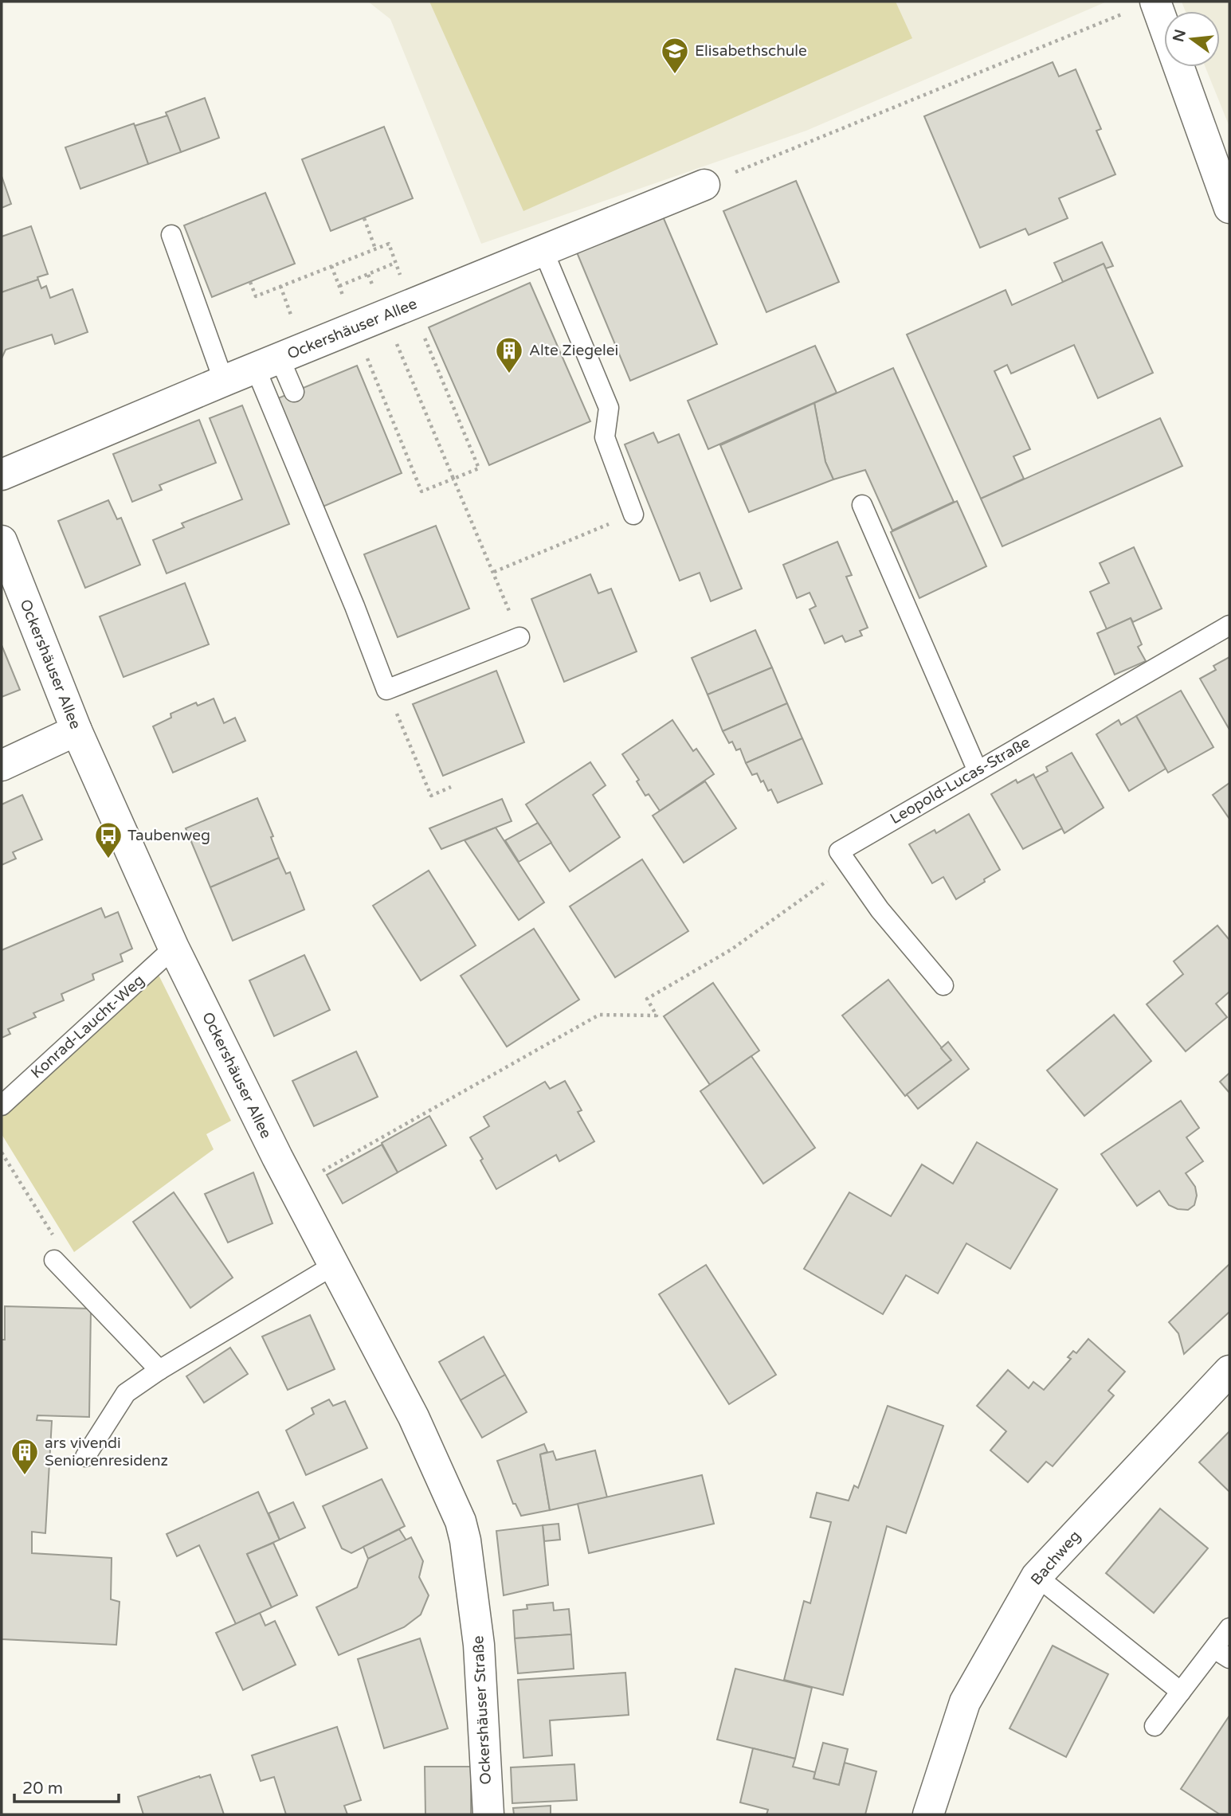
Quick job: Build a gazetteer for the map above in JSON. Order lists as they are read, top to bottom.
{
  "streets": {
    "street": ["Ockershäuser Allee", "Bachweg", "Ockershäuser Straße"],
    "lane": ["Leopold-Lucas-Straße", "Konrad-Laucht-Weg"]
  },
  "crossings": [
    ["Ockershäuser Allee", "Konrad-Laucht-Weg"],
    ["Ockershäuser Allee", "Ockershäuser Straße"]
  ],
  "places": {
    "school or university": ["Elisabethschule"],
    "building": ["Alte Ziegelei", "ars vivendi Seniorenresidenz"],
    "bus stop": ["Taubenweg"]
  },
  "scale_bar": "20 m",
  "north": "left"
}
